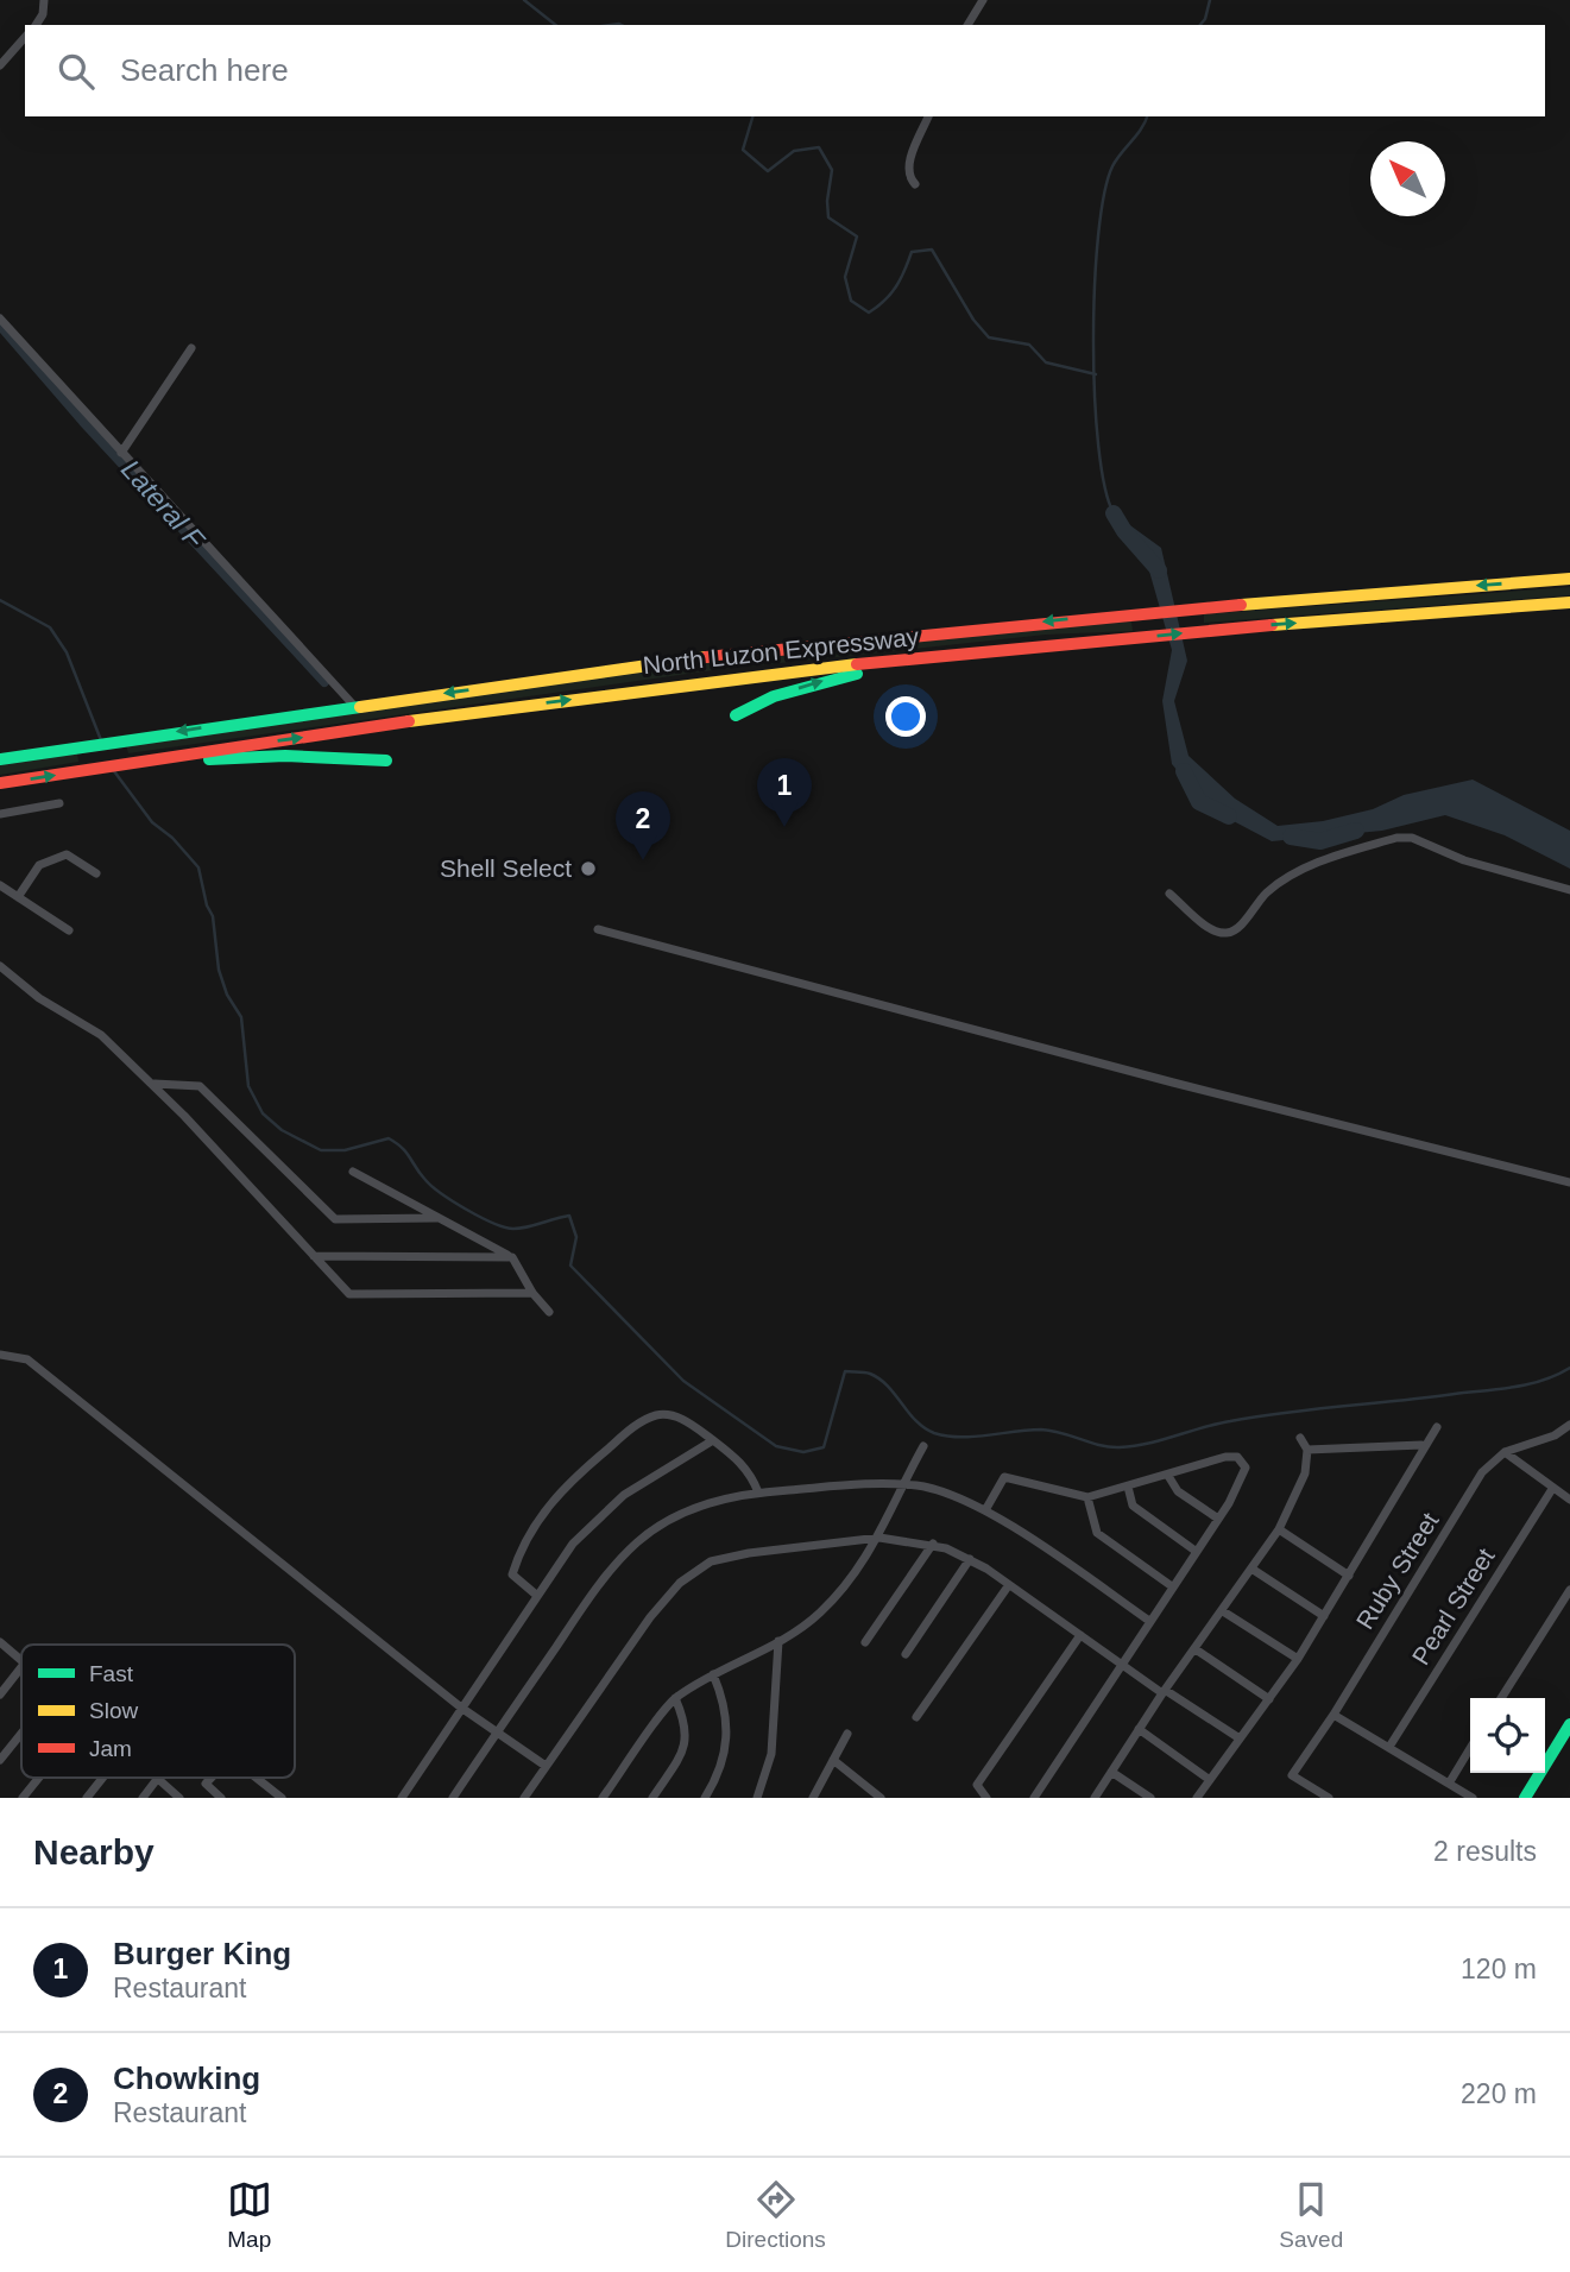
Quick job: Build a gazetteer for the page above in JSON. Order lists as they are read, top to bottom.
{
  "streets": {
    "main road": ["North Luzon Expressway"],
    "street": ["Ruby Street", "Pearl Street"]
  },
  "water": ["Lateral F"],
  "places": ["Shell Select"],
  "legend": ["Fast", "Slow", "Jam"],
  "north": "top left",
  "page": {
    "search": "Search here",
    "pins": ["1", "2"],
    "heading": ["Nearby", "2 results"],
    "list": [
      {
        "mark": "1",
        "name": "Burger King",
        "note": "Restaurant",
        "value": "120 m"
      },
      {
        "mark": "2",
        "name": "Chowking",
        "note": "Restaurant",
        "value": "220 m"
      }
    ],
    "nav": ["Map", "Directions", "Saved"]
  }
}
